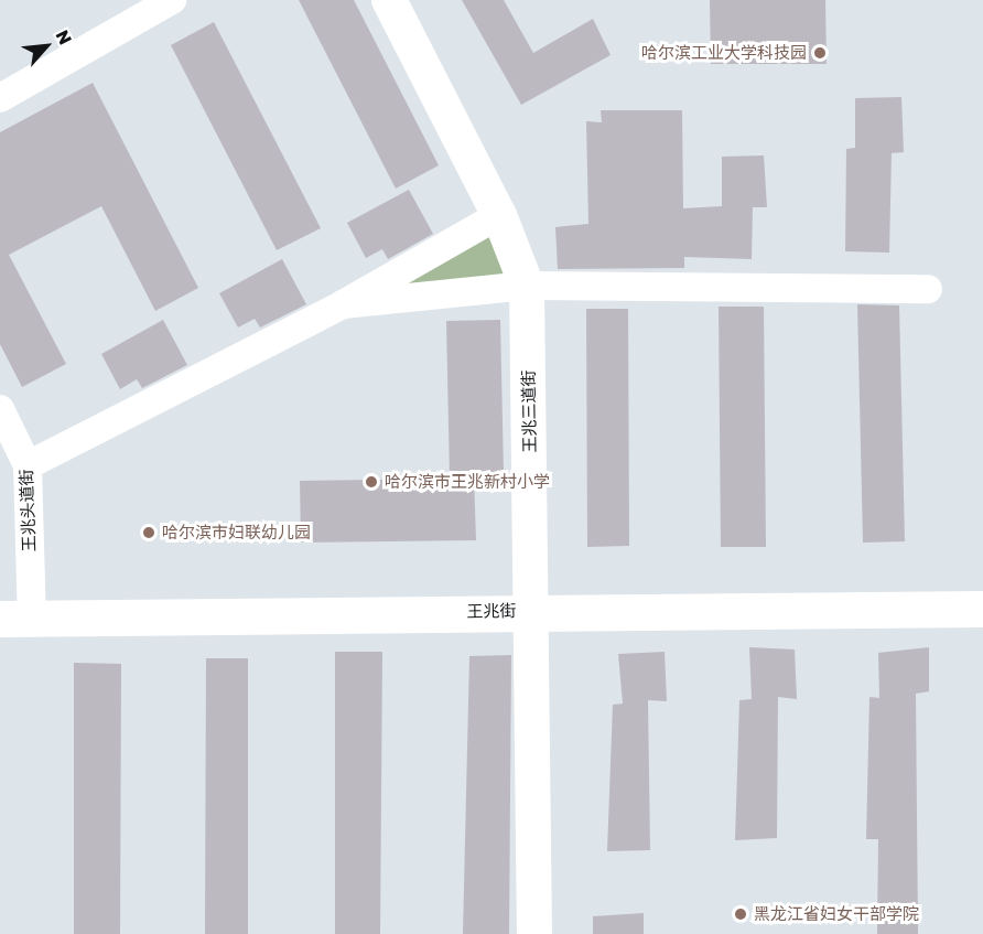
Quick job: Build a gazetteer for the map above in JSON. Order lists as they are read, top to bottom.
{
  "streets": {
    "main road": ["王兆街"],
    "street": ["王兆三道街", "王兆头道街"]
  },
  "crossings": [
    ["王兆三道街", "王兆街"],
    ["王兆头道街", "王兆街"]
  ],
  "places": [
    "哈尔滨工业大学科技园",
    "哈尔滨市王兆新村小学",
    "哈尔滨市妇联幼儿园",
    "黑龙江省妇女干部学院"
  ],
  "north": "top right"
}
